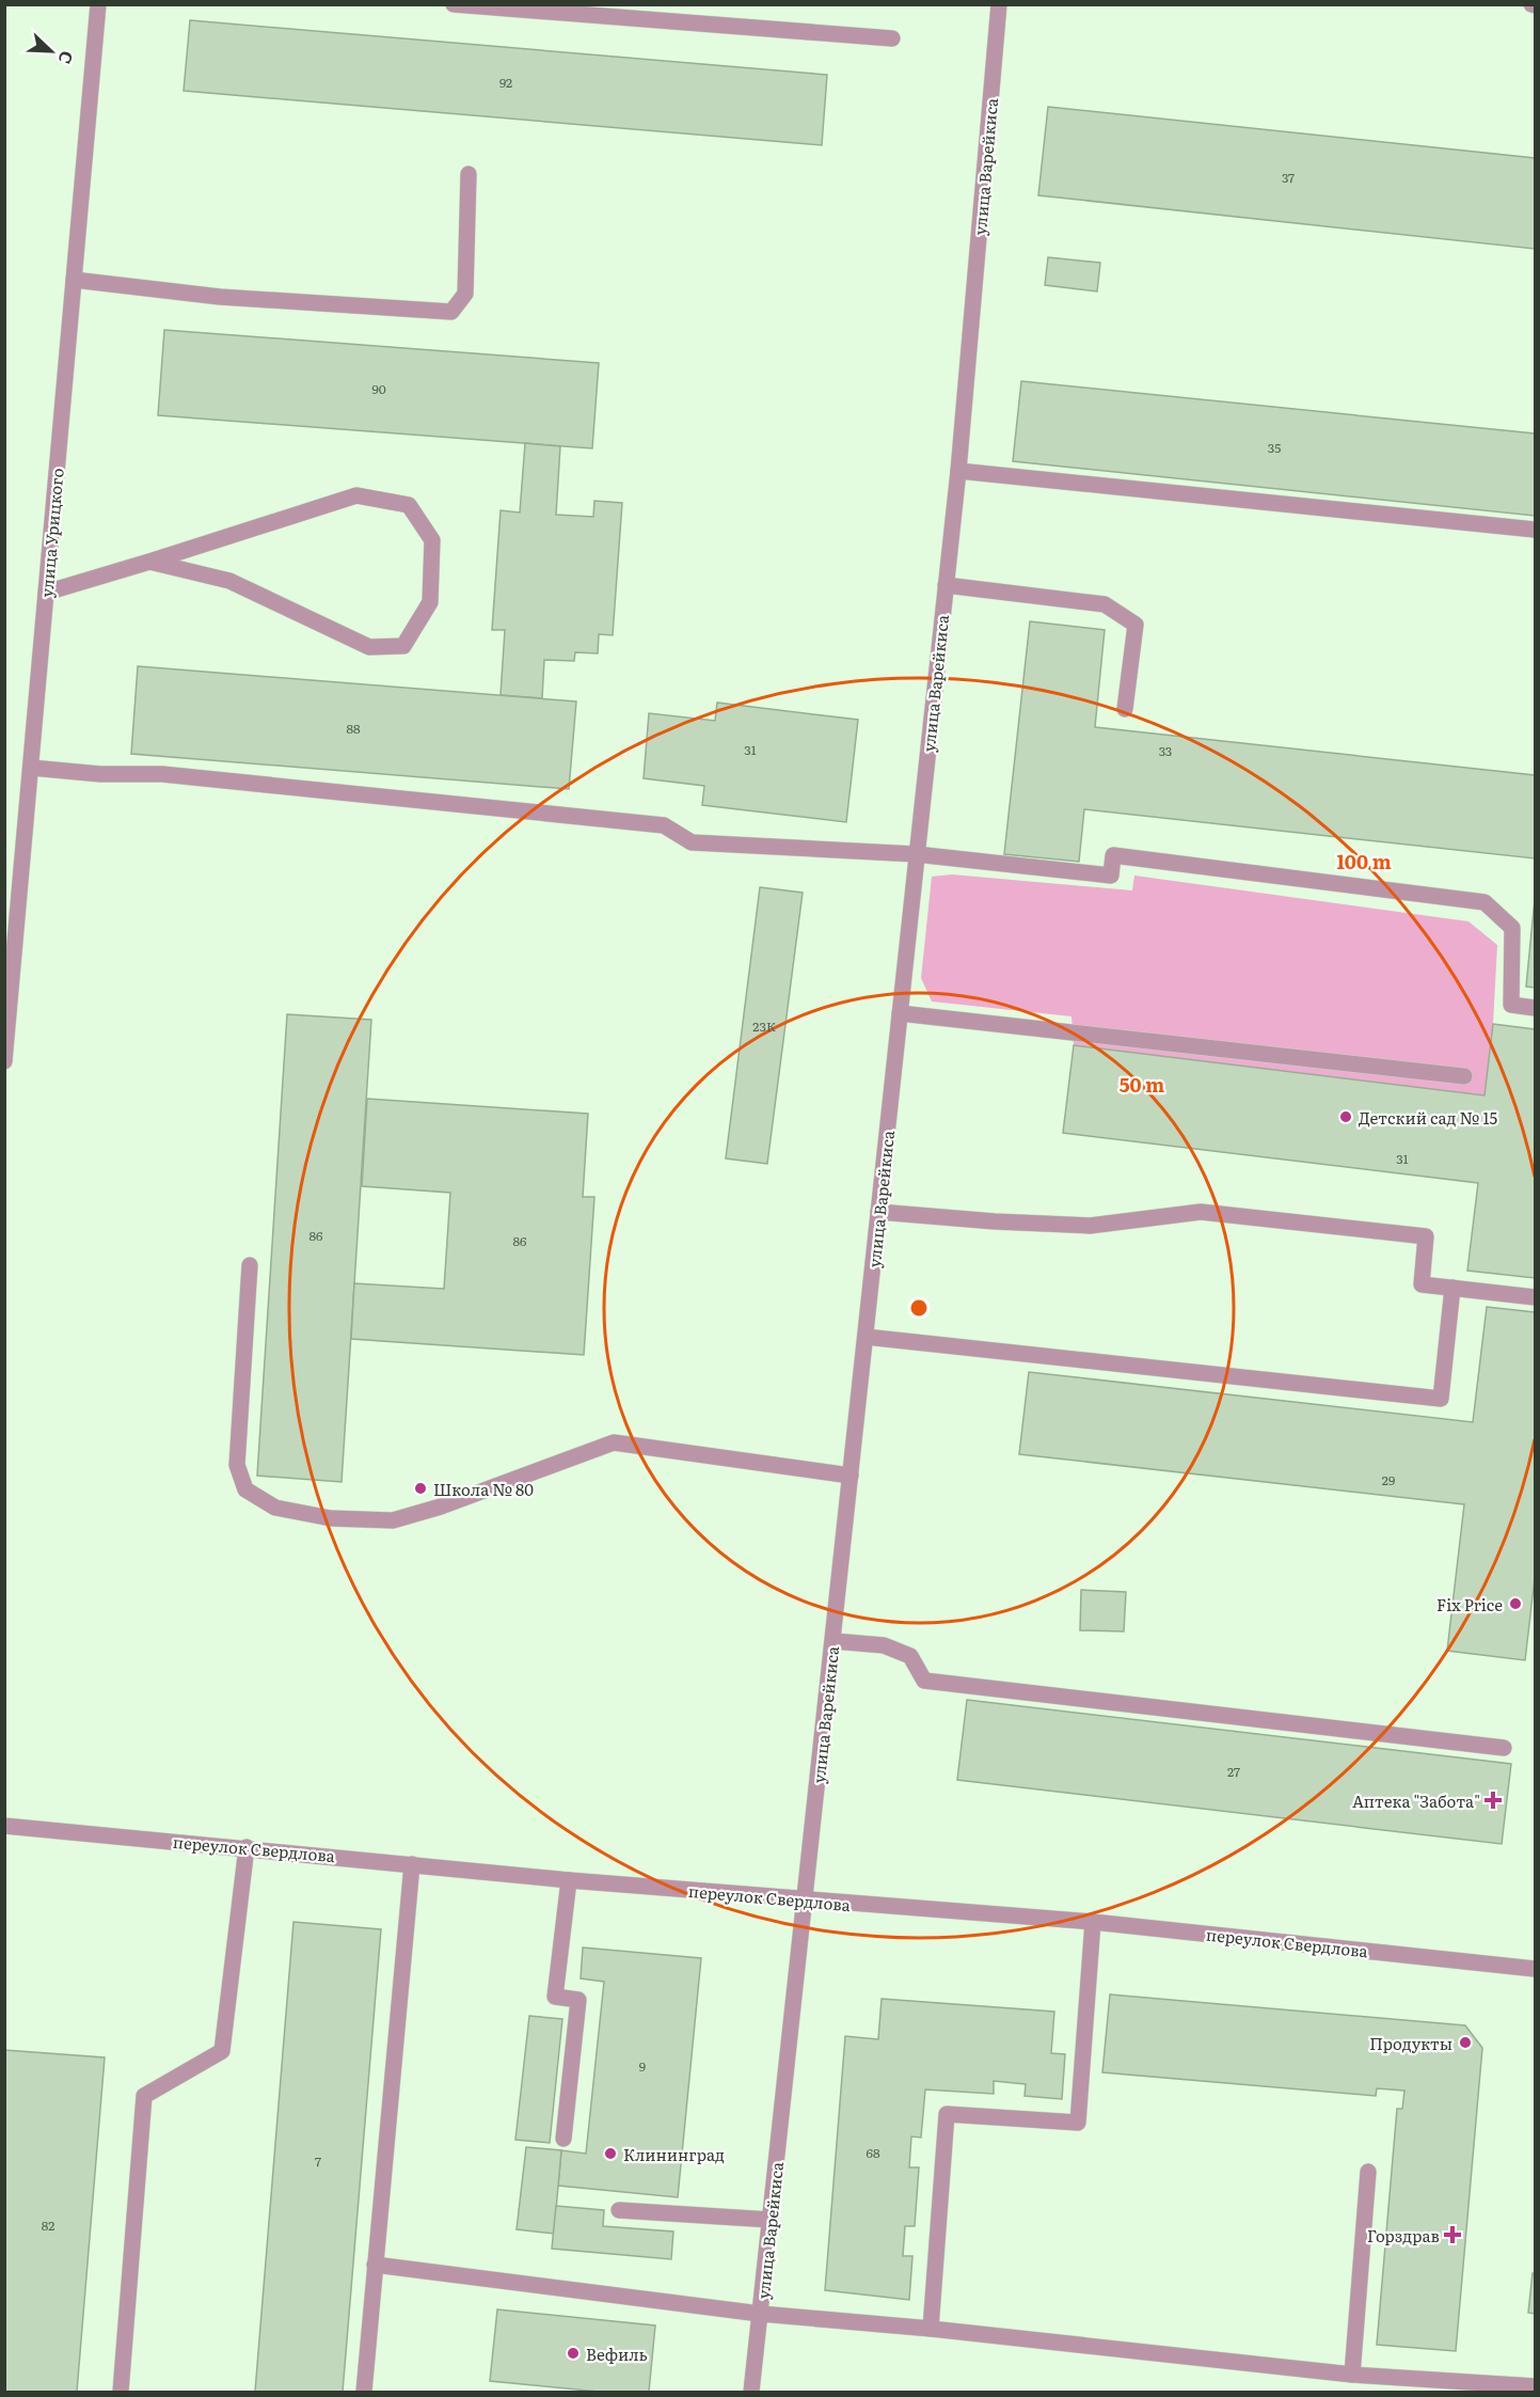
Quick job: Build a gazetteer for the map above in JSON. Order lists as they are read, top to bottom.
{
  "streets": {
    "street": ["улица Варейкиса", "улица Урицкого", "переулок Свердлова"]
  },
  "crossings": [
    ["улица Варейкиса", "переулок Свердлова"]
  ],
  "places": {
    "other": [
      "Детский сад № 15",
      "Школа № 80",
      "Fix Price",
      "Продукты",
      "Клининград",
      "Вефиль"
    ],
    "health": ["Аптека \"Забота\"", "Горздрав"]
  },
  "house_numbers": [
    "92",
    "37",
    "90",
    "35",
    "88",
    "31",
    "33",
    "23К",
    "31",
    "86",
    "86",
    "29",
    "27",
    "9",
    "68",
    "7",
    "82"
  ],
  "north": "bottom right",
  "rings": ["100 m", "50 m"]
}
